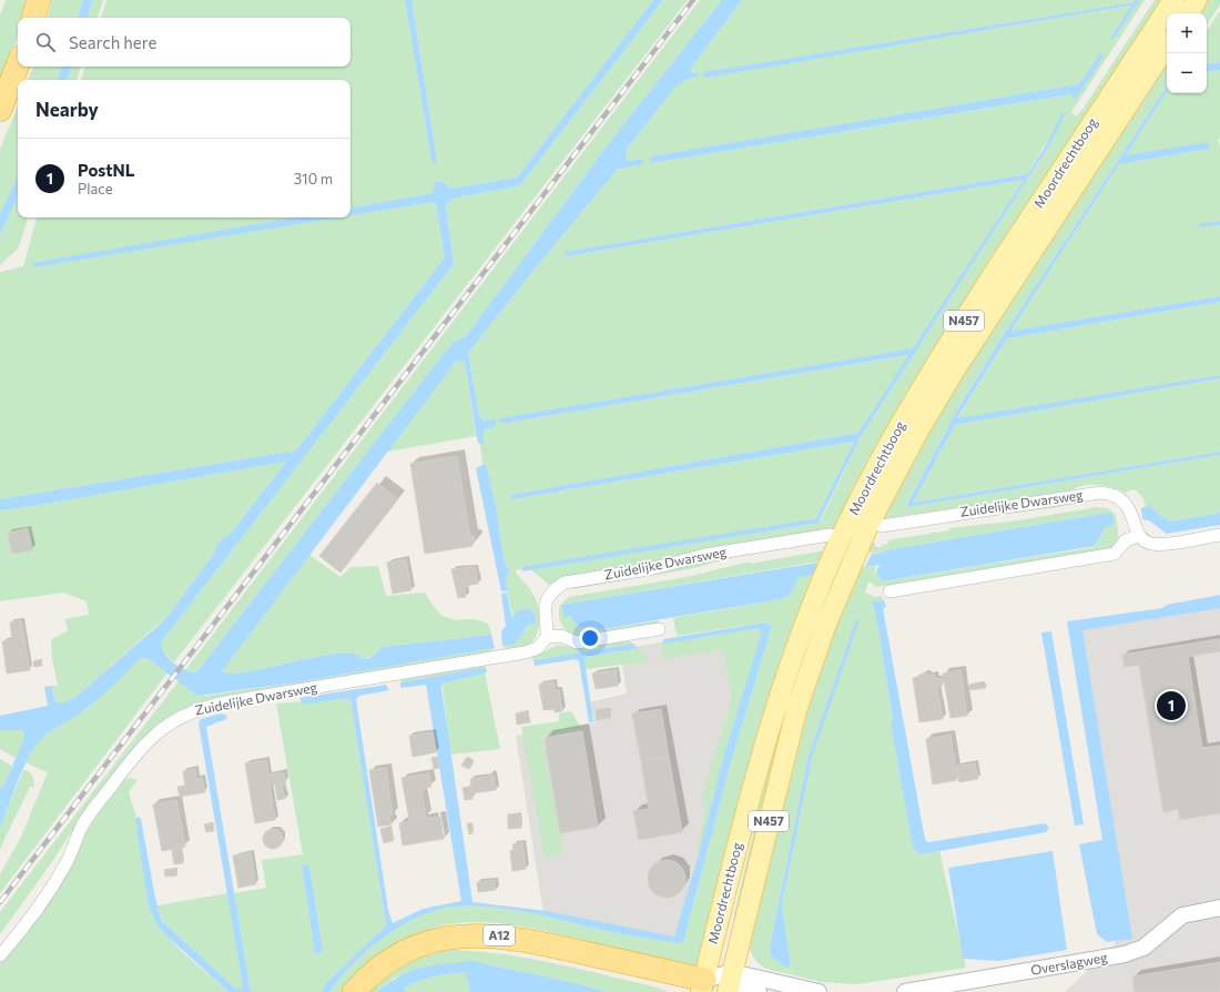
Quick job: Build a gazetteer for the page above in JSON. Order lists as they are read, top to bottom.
{
  "streets": {
    "highway": ["A12"],
    "main road": ["Moordrechtboog", "N457"],
    "street": ["Zuidelijke Dwarsweg", "Overslagweg"]
  },
  "crossings": [
    ["Moordrechtboog", "A12"]
  ],
  "page": {
    "map_buttons": ["+", "−"],
    "search": "Search here",
    "heading": "Nearby",
    "list": [
      {
        "mark": "1",
        "name": "PostNL",
        "note": "Place",
        "value": "310 m"
      }
    ],
    "pins": "1"
  }
}
